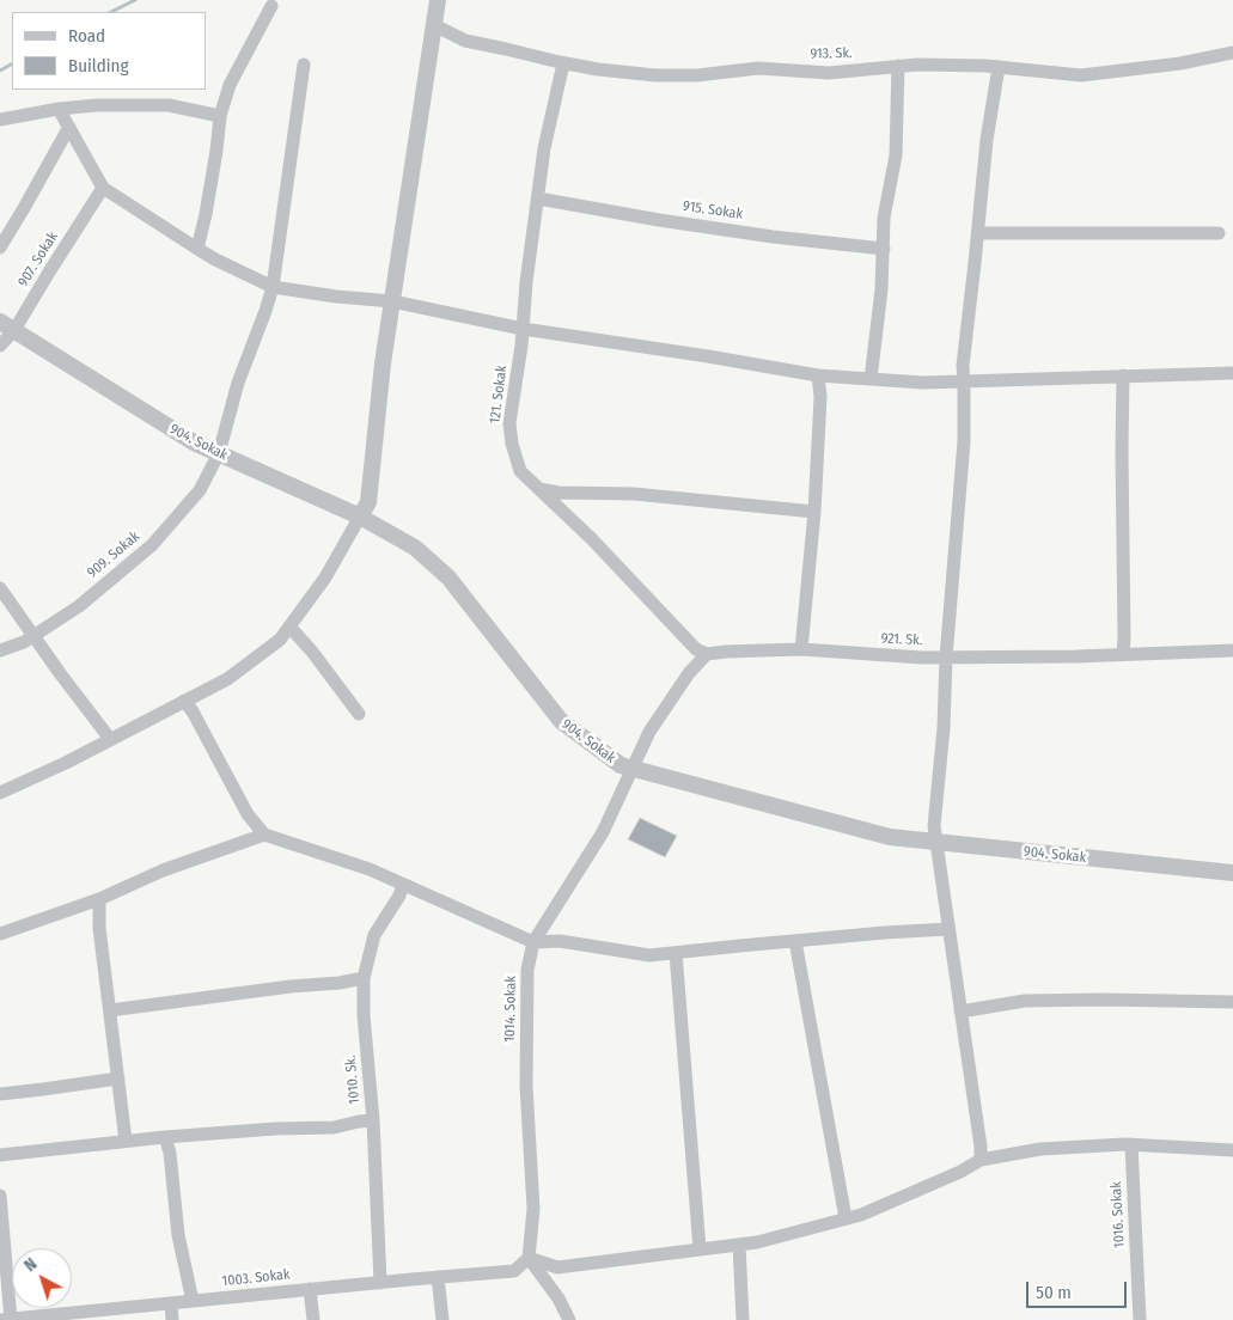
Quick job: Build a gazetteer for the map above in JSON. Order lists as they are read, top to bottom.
{
  "streets": {
    "street": [
      "913. Sk.",
      "915. Sokak",
      "907. Sokak",
      "121. Sokak",
      "904. Sokak",
      "909. Sokak",
      "921. Sk.",
      "1014. Sokak",
      "1010. Sk.",
      "1016. Sokak",
      "1003. Sokak"
    ]
  },
  "crossings": [
    ["913. Sk.", "121. Sokak"],
    ["915. Sokak", "121. Sokak"],
    ["907. Sokak", "904. Sokak"],
    ["121. Sokak", "921. Sk."],
    ["904. Sokak", "909. Sokak"],
    ["904. Sokak", "1014. Sokak"],
    ["1014. Sokak", "1003. Sokak"],
    ["1010. Sk.", "1003. Sokak"]
  ],
  "legend": ["Road", "Building"],
  "scale_bar": "50 m",
  "north": "top left"
}
